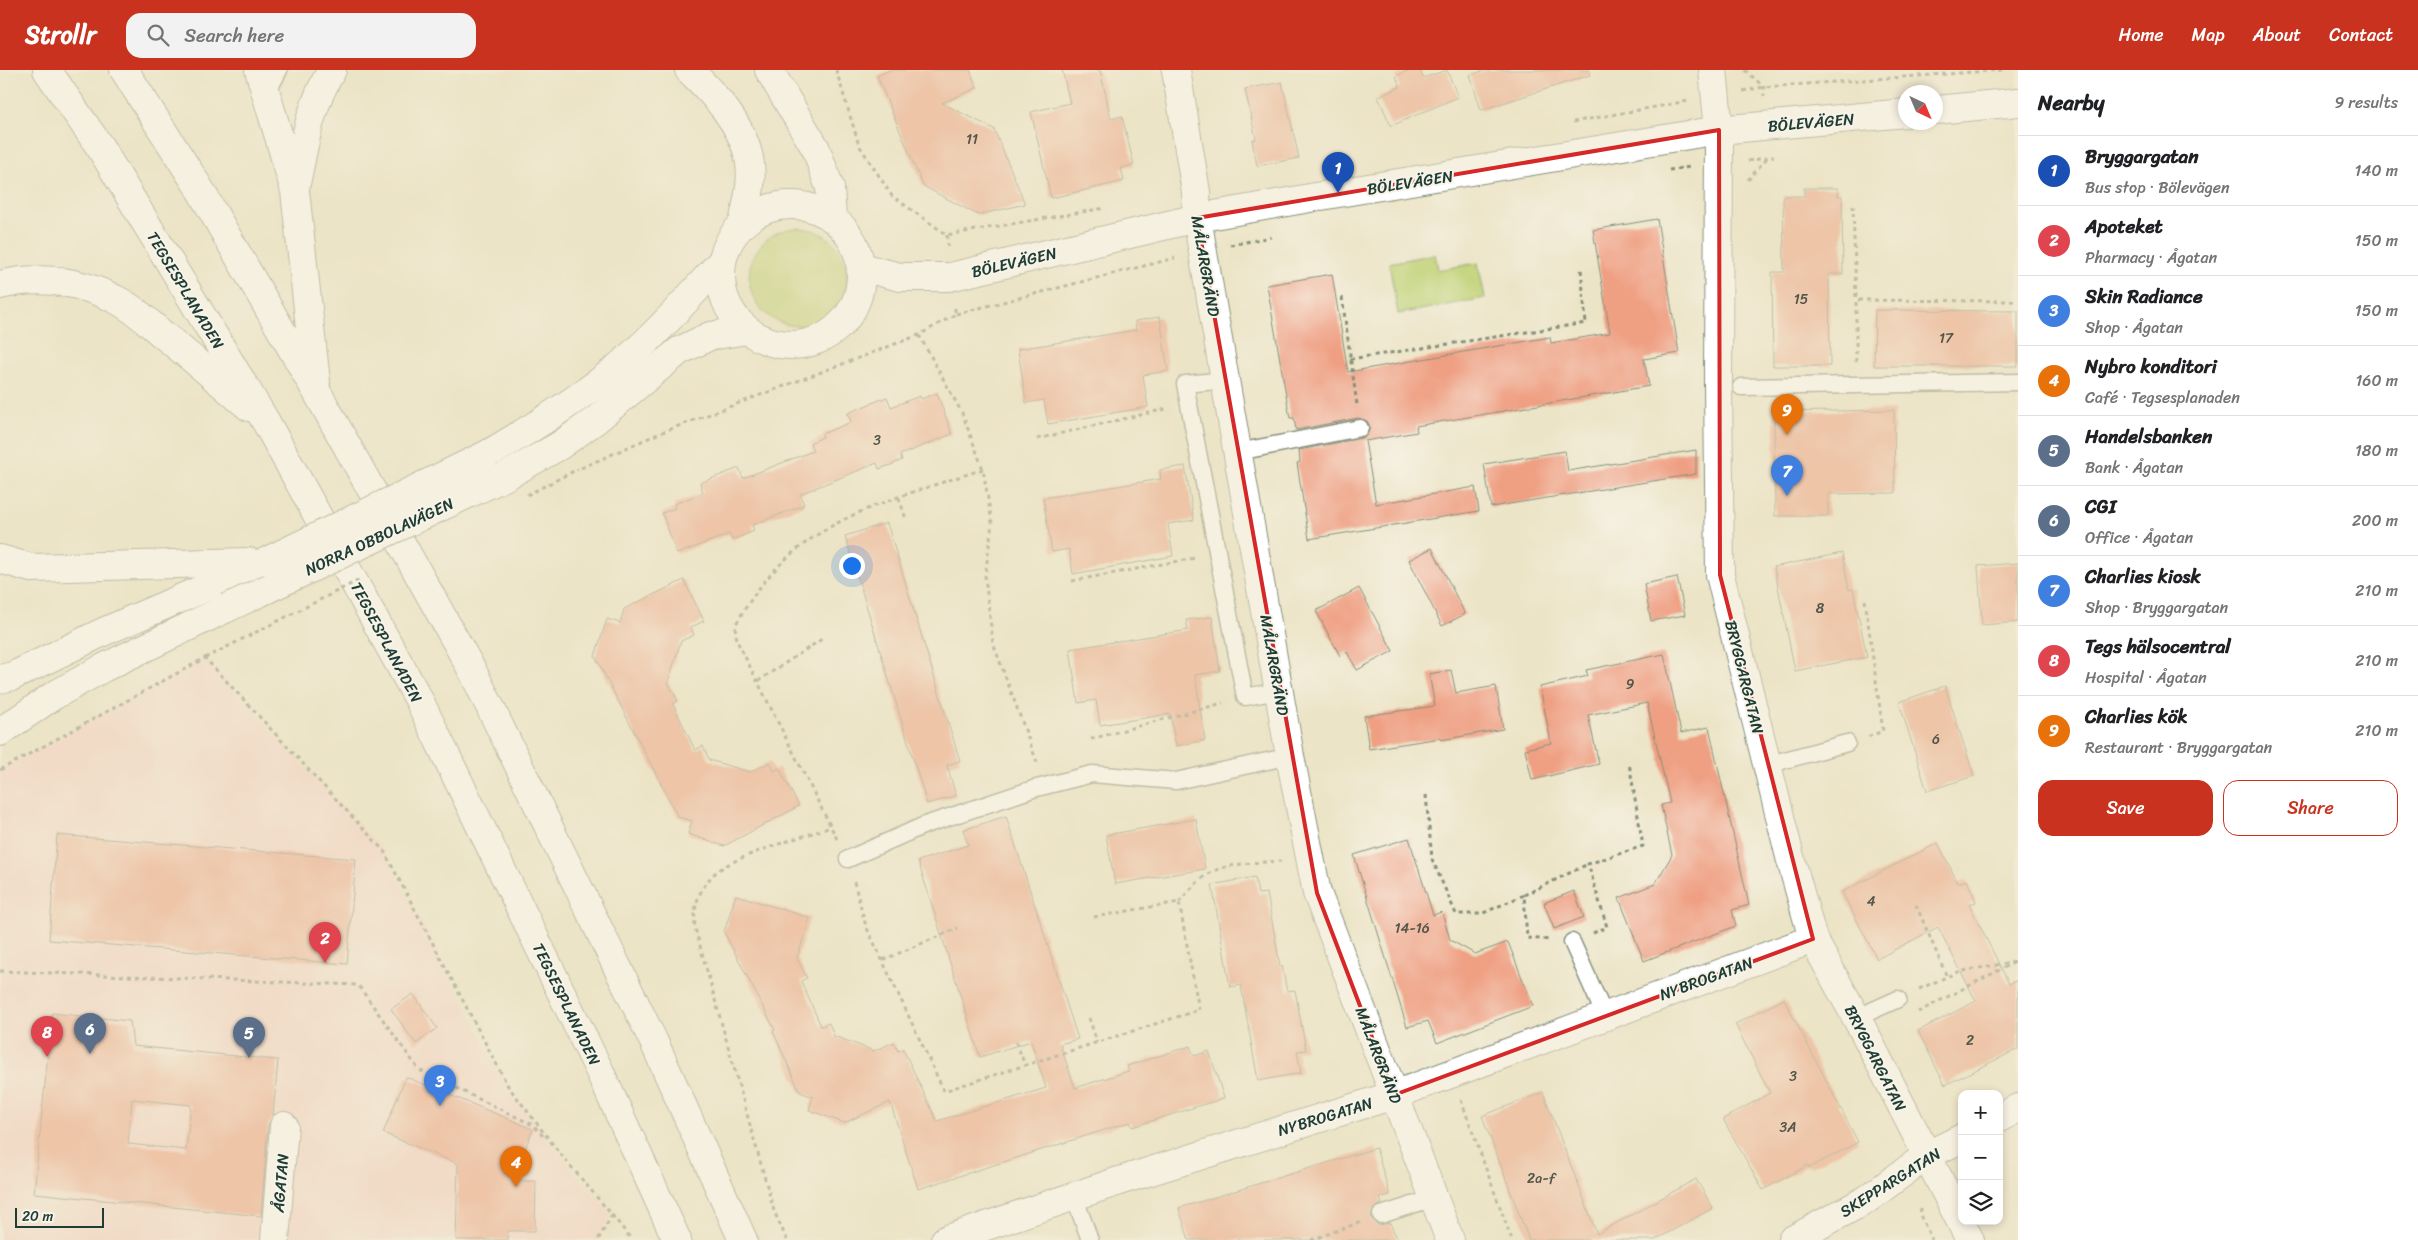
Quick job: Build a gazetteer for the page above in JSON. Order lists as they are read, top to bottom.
{
  "streets": {
    "street": [
      "BÖLEVÄGEN",
      "MÅLARGRÄND",
      "TEGSESPLANADEN",
      "NORRA OBBOLAVÄGEN",
      "BRYGGARGATAN",
      "NYBROGATAN",
      "SKEPPARGATAN",
      "ÅGATAN"
    ]
  },
  "crossings": [
    ["BÖLEVÄGEN", "MÅLARGRÄND"],
    ["BÖLEVÄGEN", "NORRA OBBOLAVÄGEN"],
    ["BÖLEVÄGEN", "BRYGGARGATAN"],
    ["MÅLARGRÄND", "NYBROGATAN"],
    ["BRYGGARGATAN", "NYBROGATAN"],
    ["BRYGGARGATAN", "SKEPPARGATAN"]
  ],
  "house_numbers": [
    "11",
    "15",
    "17",
    "3",
    "8",
    "9",
    "6",
    "4",
    "14-16",
    "2",
    "3",
    "3A",
    "2a-f"
  ],
  "scale_bar": "20 m",
  "north": "bottom right",
  "page": {
    "header": "Strollr",
    "search": "Search here",
    "nav": [
      "Home",
      "Map",
      "About",
      "Contact"
    ],
    "heading": ["Nearby", "9 results"],
    "list": [
      {
        "mark": "1",
        "name": "Bryggargatan",
        "note": "Bus stop · Bölevägen",
        "value": "140 m"
      },
      {
        "mark": "2",
        "name": "Apoteket",
        "note": "Pharmacy · Ågatan",
        "value": "150 m"
      },
      {
        "mark": "3",
        "name": "Skin Radiance",
        "note": "Shop · Ågatan",
        "value": "150 m"
      },
      {
        "mark": "4",
        "name": "Nybro konditori",
        "note": "Café · Tegsesplanaden",
        "value": "160 m"
      },
      {
        "mark": "5",
        "name": "Handelsbanken",
        "note": "Bank · Ågatan",
        "value": "180 m"
      },
      {
        "mark": "6",
        "name": "CGI",
        "note": "Office · Ågatan",
        "value": "200 m"
      },
      {
        "mark": "7",
        "name": "Charlies kiosk",
        "note": "Shop · Bryggargatan",
        "value": "210 m"
      },
      {
        "mark": "8",
        "name": "Tegs hälsocentral",
        "note": "Hospital · Ågatan",
        "value": "210 m"
      },
      {
        "mark": "9",
        "name": "Charlies kök",
        "note": "Restaurant · Bryggargatan",
        "value": "210 m"
      }
    ],
    "pins": [
      "1",
      "9",
      "7",
      "2",
      "6",
      "8",
      "5",
      "3",
      "4"
    ],
    "buttons": ["Save", "Share"],
    "map_buttons": ["+", "−"],
    "scale": "20 m"
  }
}
